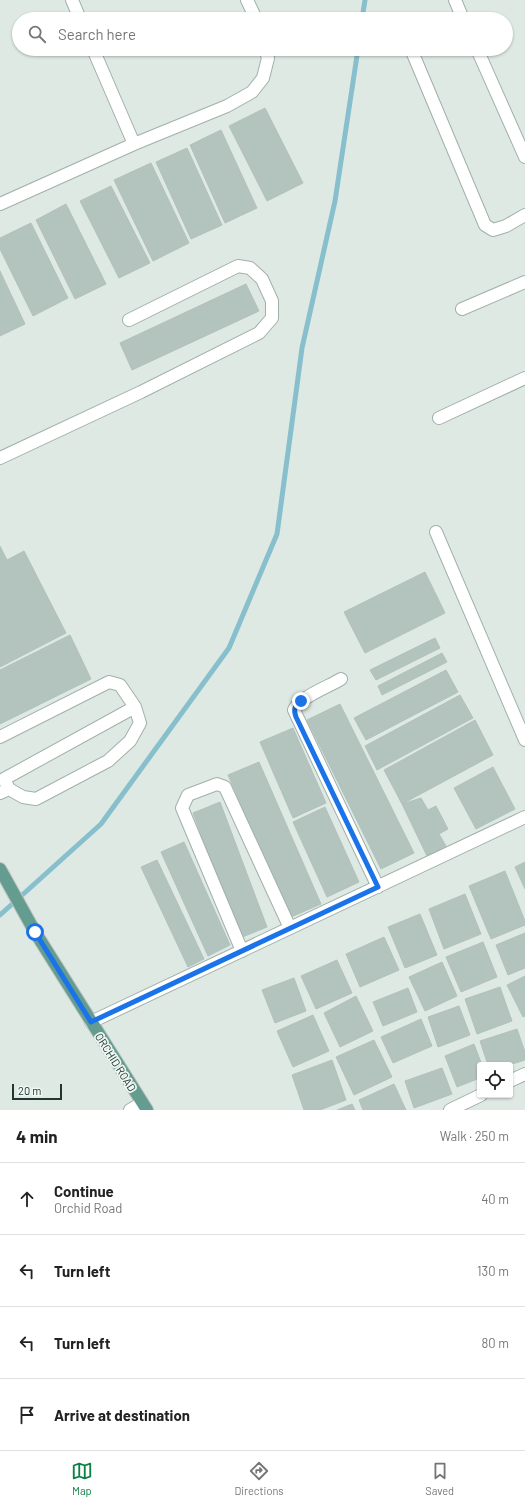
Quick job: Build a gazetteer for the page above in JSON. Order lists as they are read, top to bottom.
{
  "streets": {
    "main road": ["ORCHID ROAD"]
  },
  "scale_bar": "20 m",
  "page": {
    "search": "Search here",
    "scale": "20 m",
    "heading": ["4 min", "Walk · 250 m"],
    "list": [
      ["Continue", "Orchid Road", "40 m"],
      ["Turn left", "130 m"],
      ["Turn left", "80 m"],
      "Arrive at destination"
    ],
    "nav": ["Map", "Directions", "Saved"]
  }
}
